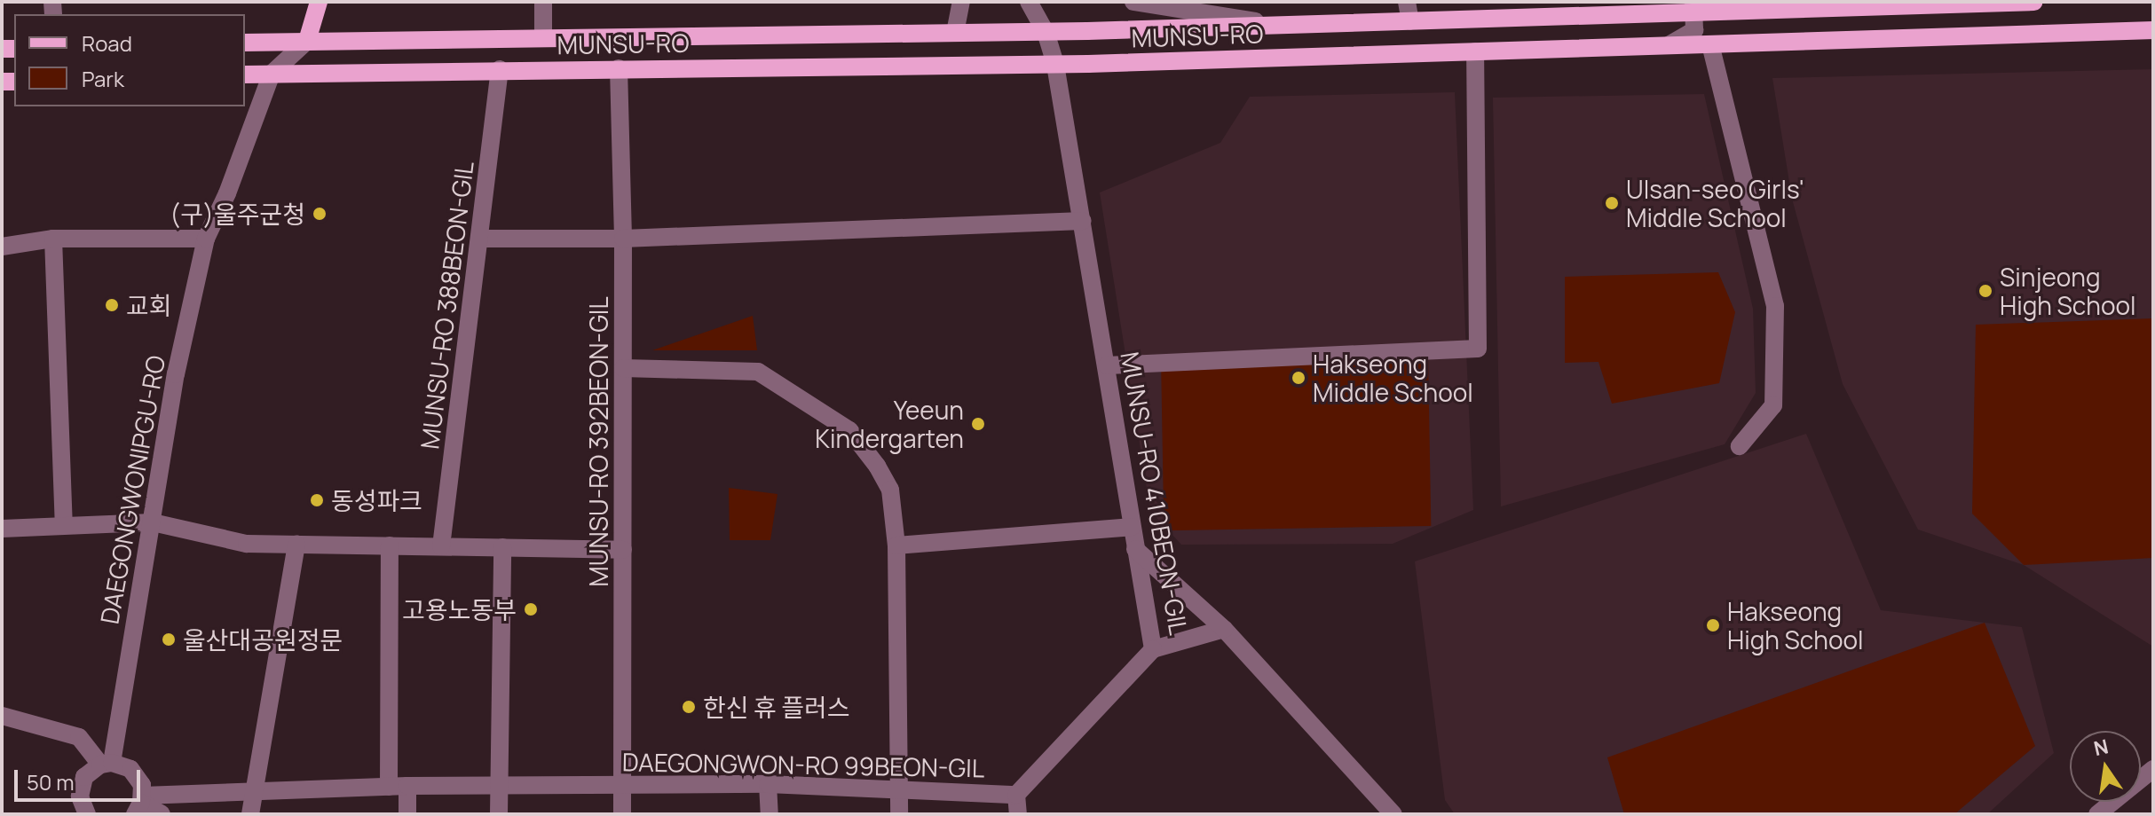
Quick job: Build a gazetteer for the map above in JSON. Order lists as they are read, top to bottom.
{
  "streets": {
    "main road": ["MUNSU-RO"],
    "street": [
      "MUNSU-RO 388BEON-GIL",
      "MUNSU-RO 392BEON-GIL",
      "DAEGONGWONIPGU-RO",
      "MUNSU-RO 410BEON-GIL",
      "DAEGONGWON-RO 99BEON-GIL"
    ]
  },
  "crossings": [
    ["MUNSU-RO", "MUNSU-RO 388BEON-GIL"],
    ["MUNSU-RO", "MUNSU-RO 392BEON-GIL"],
    ["MUNSU-RO", "DAEGONGWONIPGU-RO"],
    ["MUNSU-RO", "MUNSU-RO 410BEON-GIL"],
    ["MUNSU-RO 392BEON-GIL", "DAEGONGWON-RO 99BEON-GIL"],
    ["MUNSU-RO 410BEON-GIL", "DAEGONGWON-RO 99BEON-GIL"]
  ],
  "places": [
    "Ulsan-seo Girls' Middle School",
    "(구)울주군청",
    "Sinjeong High School",
    "교회",
    "Hakseong Middle School",
    "Yeeun Kindergarten",
    "동성파크",
    "고용노동부",
    "Hakseong High School",
    "울산대공원정문",
    "한신 휴 플러스"
  ],
  "legend": ["Road", "Park"],
  "scale_bar": "50 m",
  "north": "top"
}
